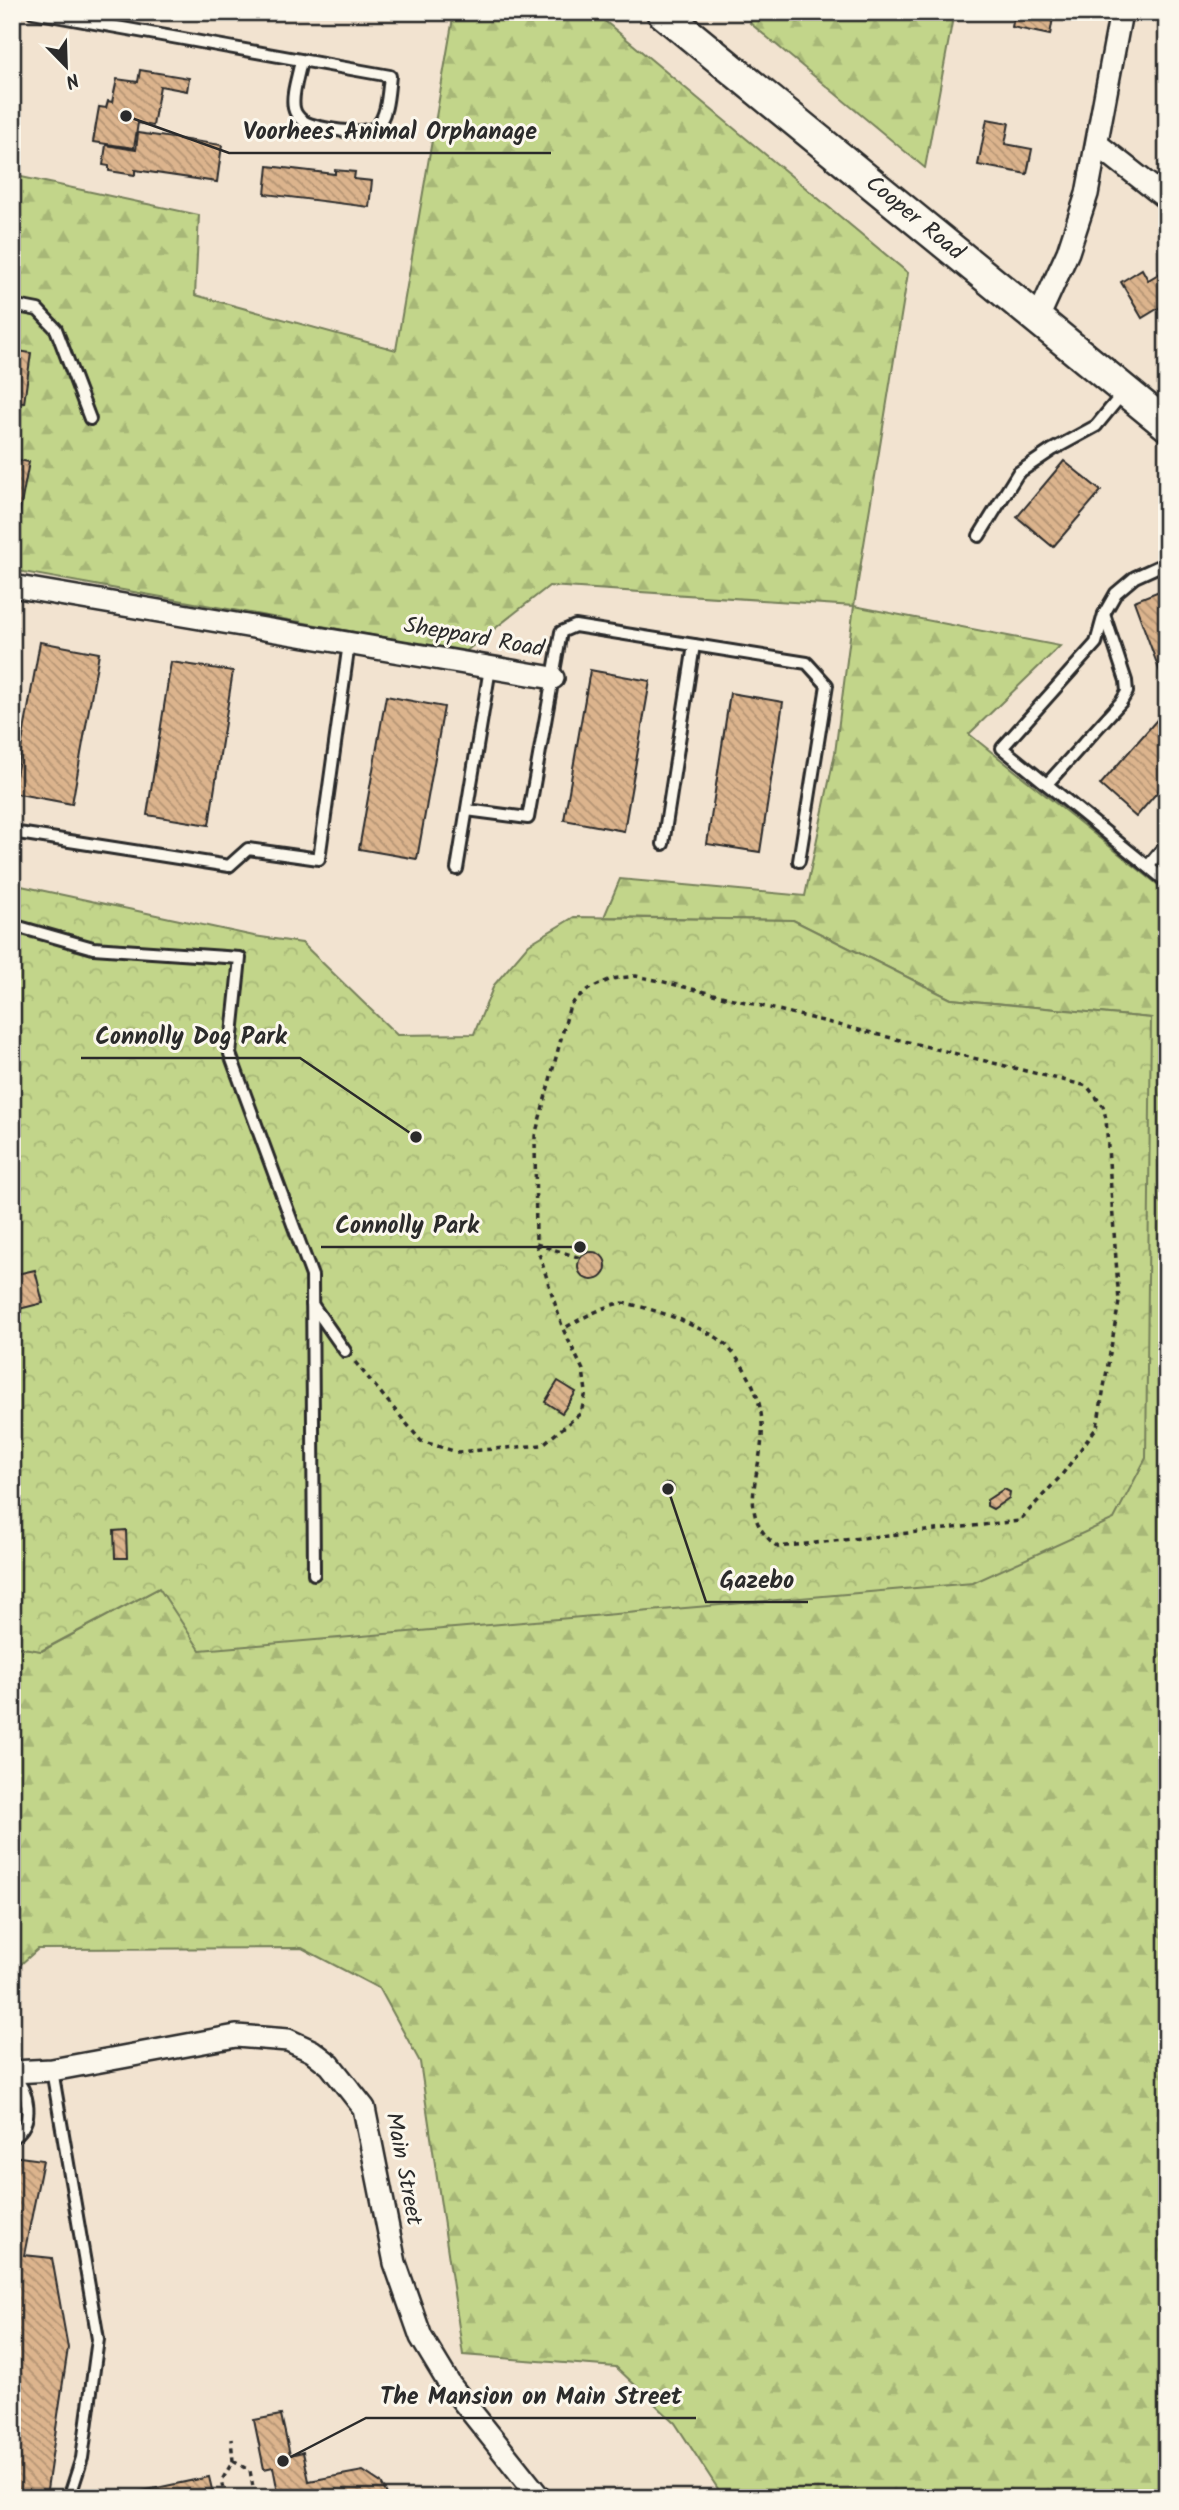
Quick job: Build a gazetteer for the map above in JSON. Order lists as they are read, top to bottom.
{
  "streets": {
    "street": ["Cooper Road", "Sheppard Road", "Main Street"]
  },
  "places": [
    "Voorhees Animal Orphanage",
    "Connolly Dog Park",
    "Connolly Park",
    "Gazebo",
    "The Mansion on Main Street"
  ],
  "north": "bottom right"
}
